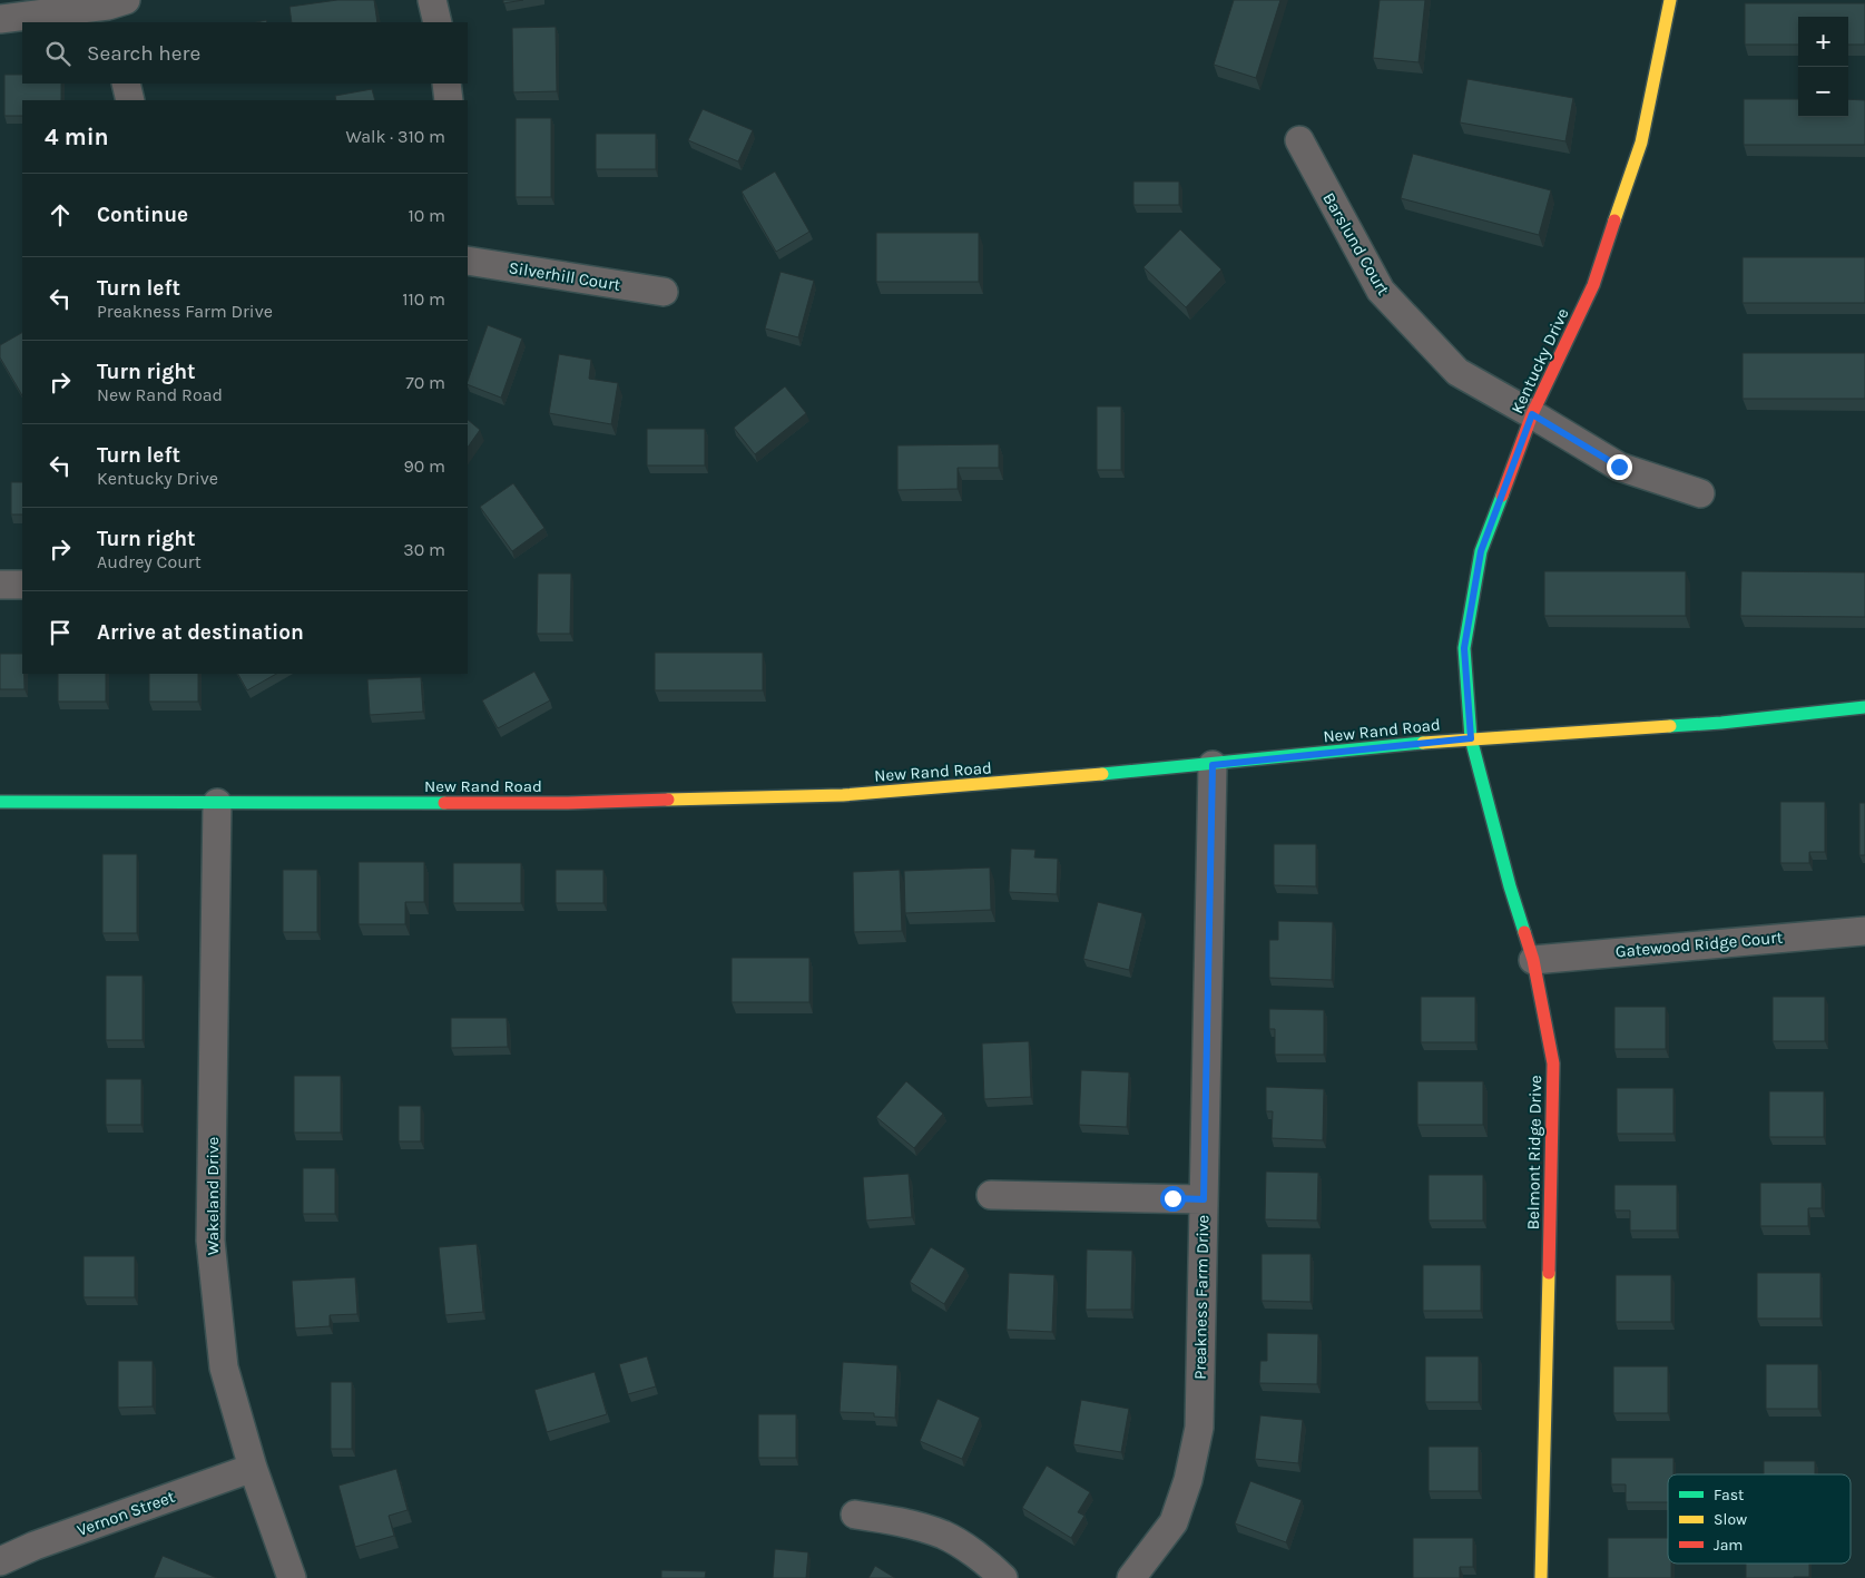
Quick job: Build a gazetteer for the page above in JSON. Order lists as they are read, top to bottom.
{
  "streets": {
    "street": [
      "Barslund Court",
      "Silverhill Court",
      "Kentucky Drive",
      "New Rand Road",
      "Gatewood Ridge Court",
      "Belmont Ridge Drive",
      "Wakeland Drive",
      "Preakness Farm Drive",
      "Vernon Street"
    ]
  },
  "crossings": [
    ["Barslund Court", "Kentucky Drive"],
    ["Kentucky Drive", "New Rand Road"],
    ["Kentucky Drive", "Belmont Ridge Drive"],
    ["New Rand Road", "Belmont Ridge Drive"],
    ["New Rand Road", "Wakeland Drive"],
    ["New Rand Road", "Preakness Farm Drive"],
    ["Gatewood Ridge Court", "Belmont Ridge Drive"],
    ["Wakeland Drive", "Vernon Street"]
  ],
  "legend": ["Fast", "Slow", "Jam"],
  "page": {
    "map_buttons": ["+", "−"],
    "search": "Search here",
    "heading": ["4 min", "Walk · 310 m"],
    "list": [
      ["Continue", "10 m"],
      ["Turn left", "Preakness Farm Drive", "110 m"],
      ["Turn right", "New Rand Road", "70 m"],
      ["Turn left", "Kentucky Drive", "90 m"],
      ["Turn right", "Audrey Court", "30 m"],
      "Arrive at destination"
    ]
  }
}
